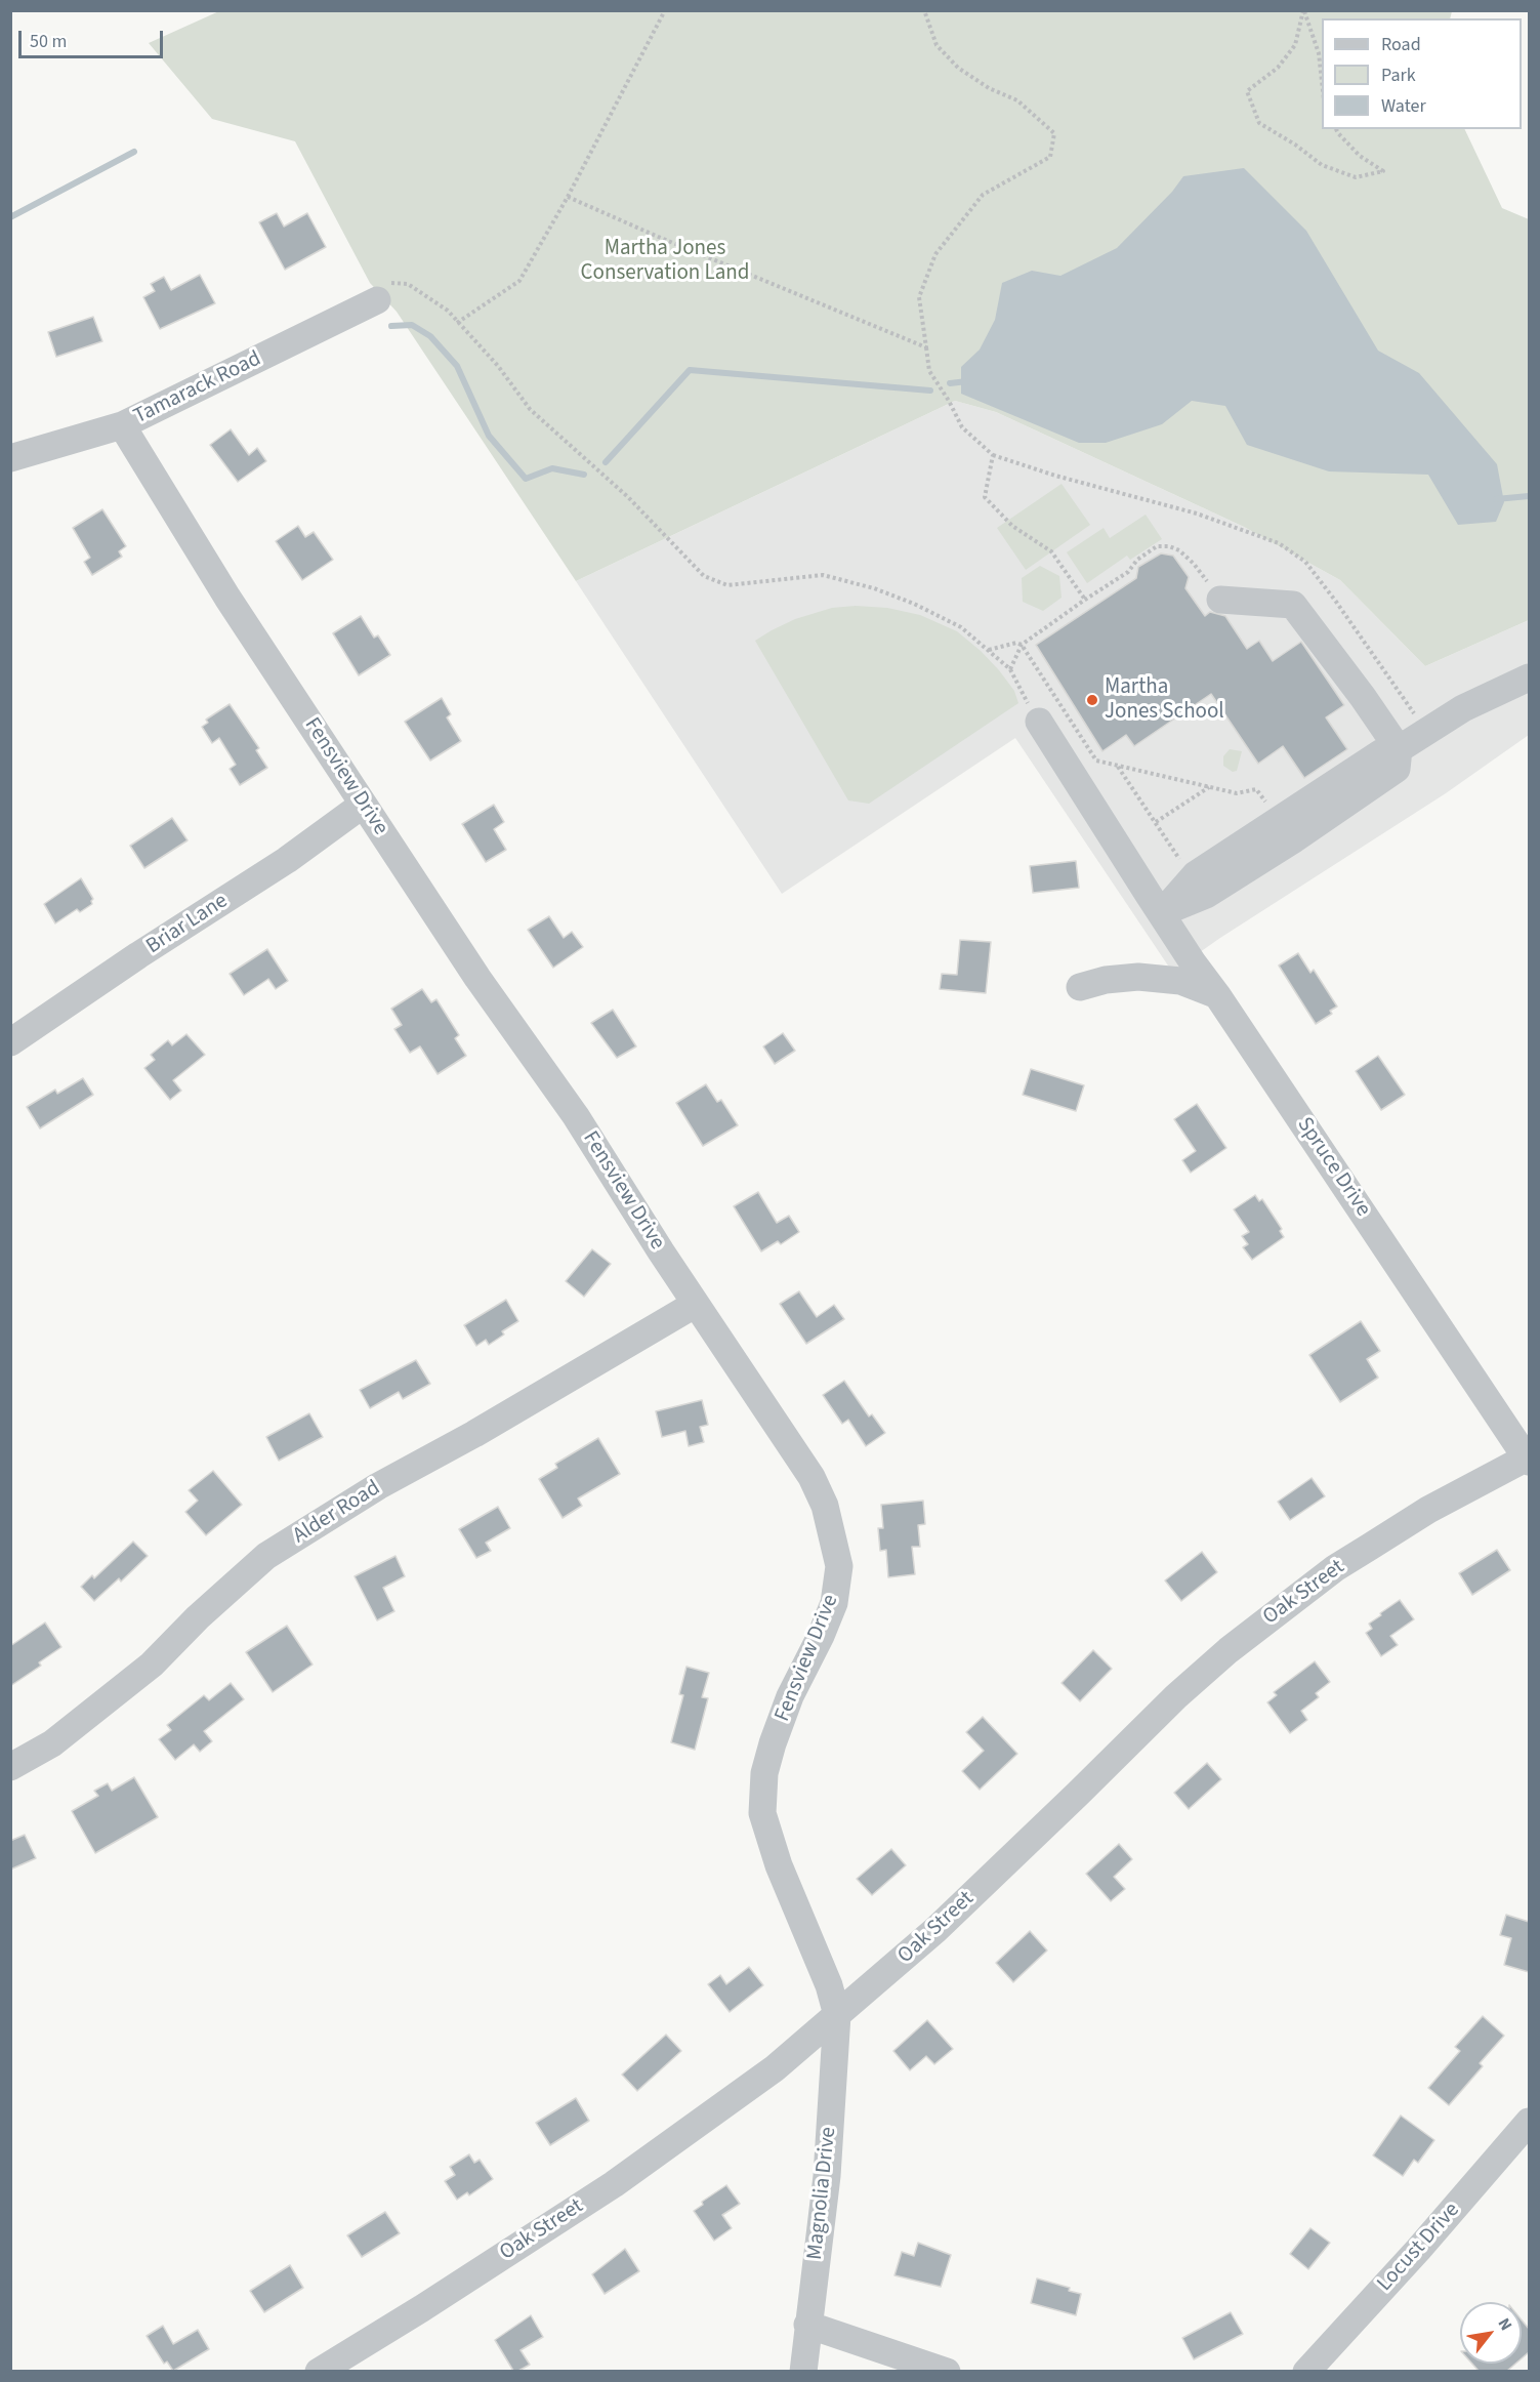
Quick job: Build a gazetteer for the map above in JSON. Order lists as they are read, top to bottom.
{
  "streets": {
    "street": [
      "Tamarack Road",
      "Fensview Drive",
      "Briar Lane",
      "Spruce Drive",
      "Alder Road",
      "Oak Street",
      "Magnolia Drive",
      "Locust Drive"
    ]
  },
  "crossings": [
    ["Tamarack Road", "Fensview Drive"],
    ["Fensview Drive", "Briar Lane"],
    ["Fensview Drive", "Alder Road"],
    ["Fensview Drive", "Oak Street"],
    ["Fensview Drive", "Magnolia Drive"],
    ["Spruce Drive", "Oak Street"],
    ["Oak Street", "Magnolia Drive"]
  ],
  "parks": ["Martha Jones Conservation Land"],
  "places": ["Martha Jones School"],
  "legend": ["Road", "Park", "Water"],
  "scale_bar": "50 m",
  "north": "top right"
}
